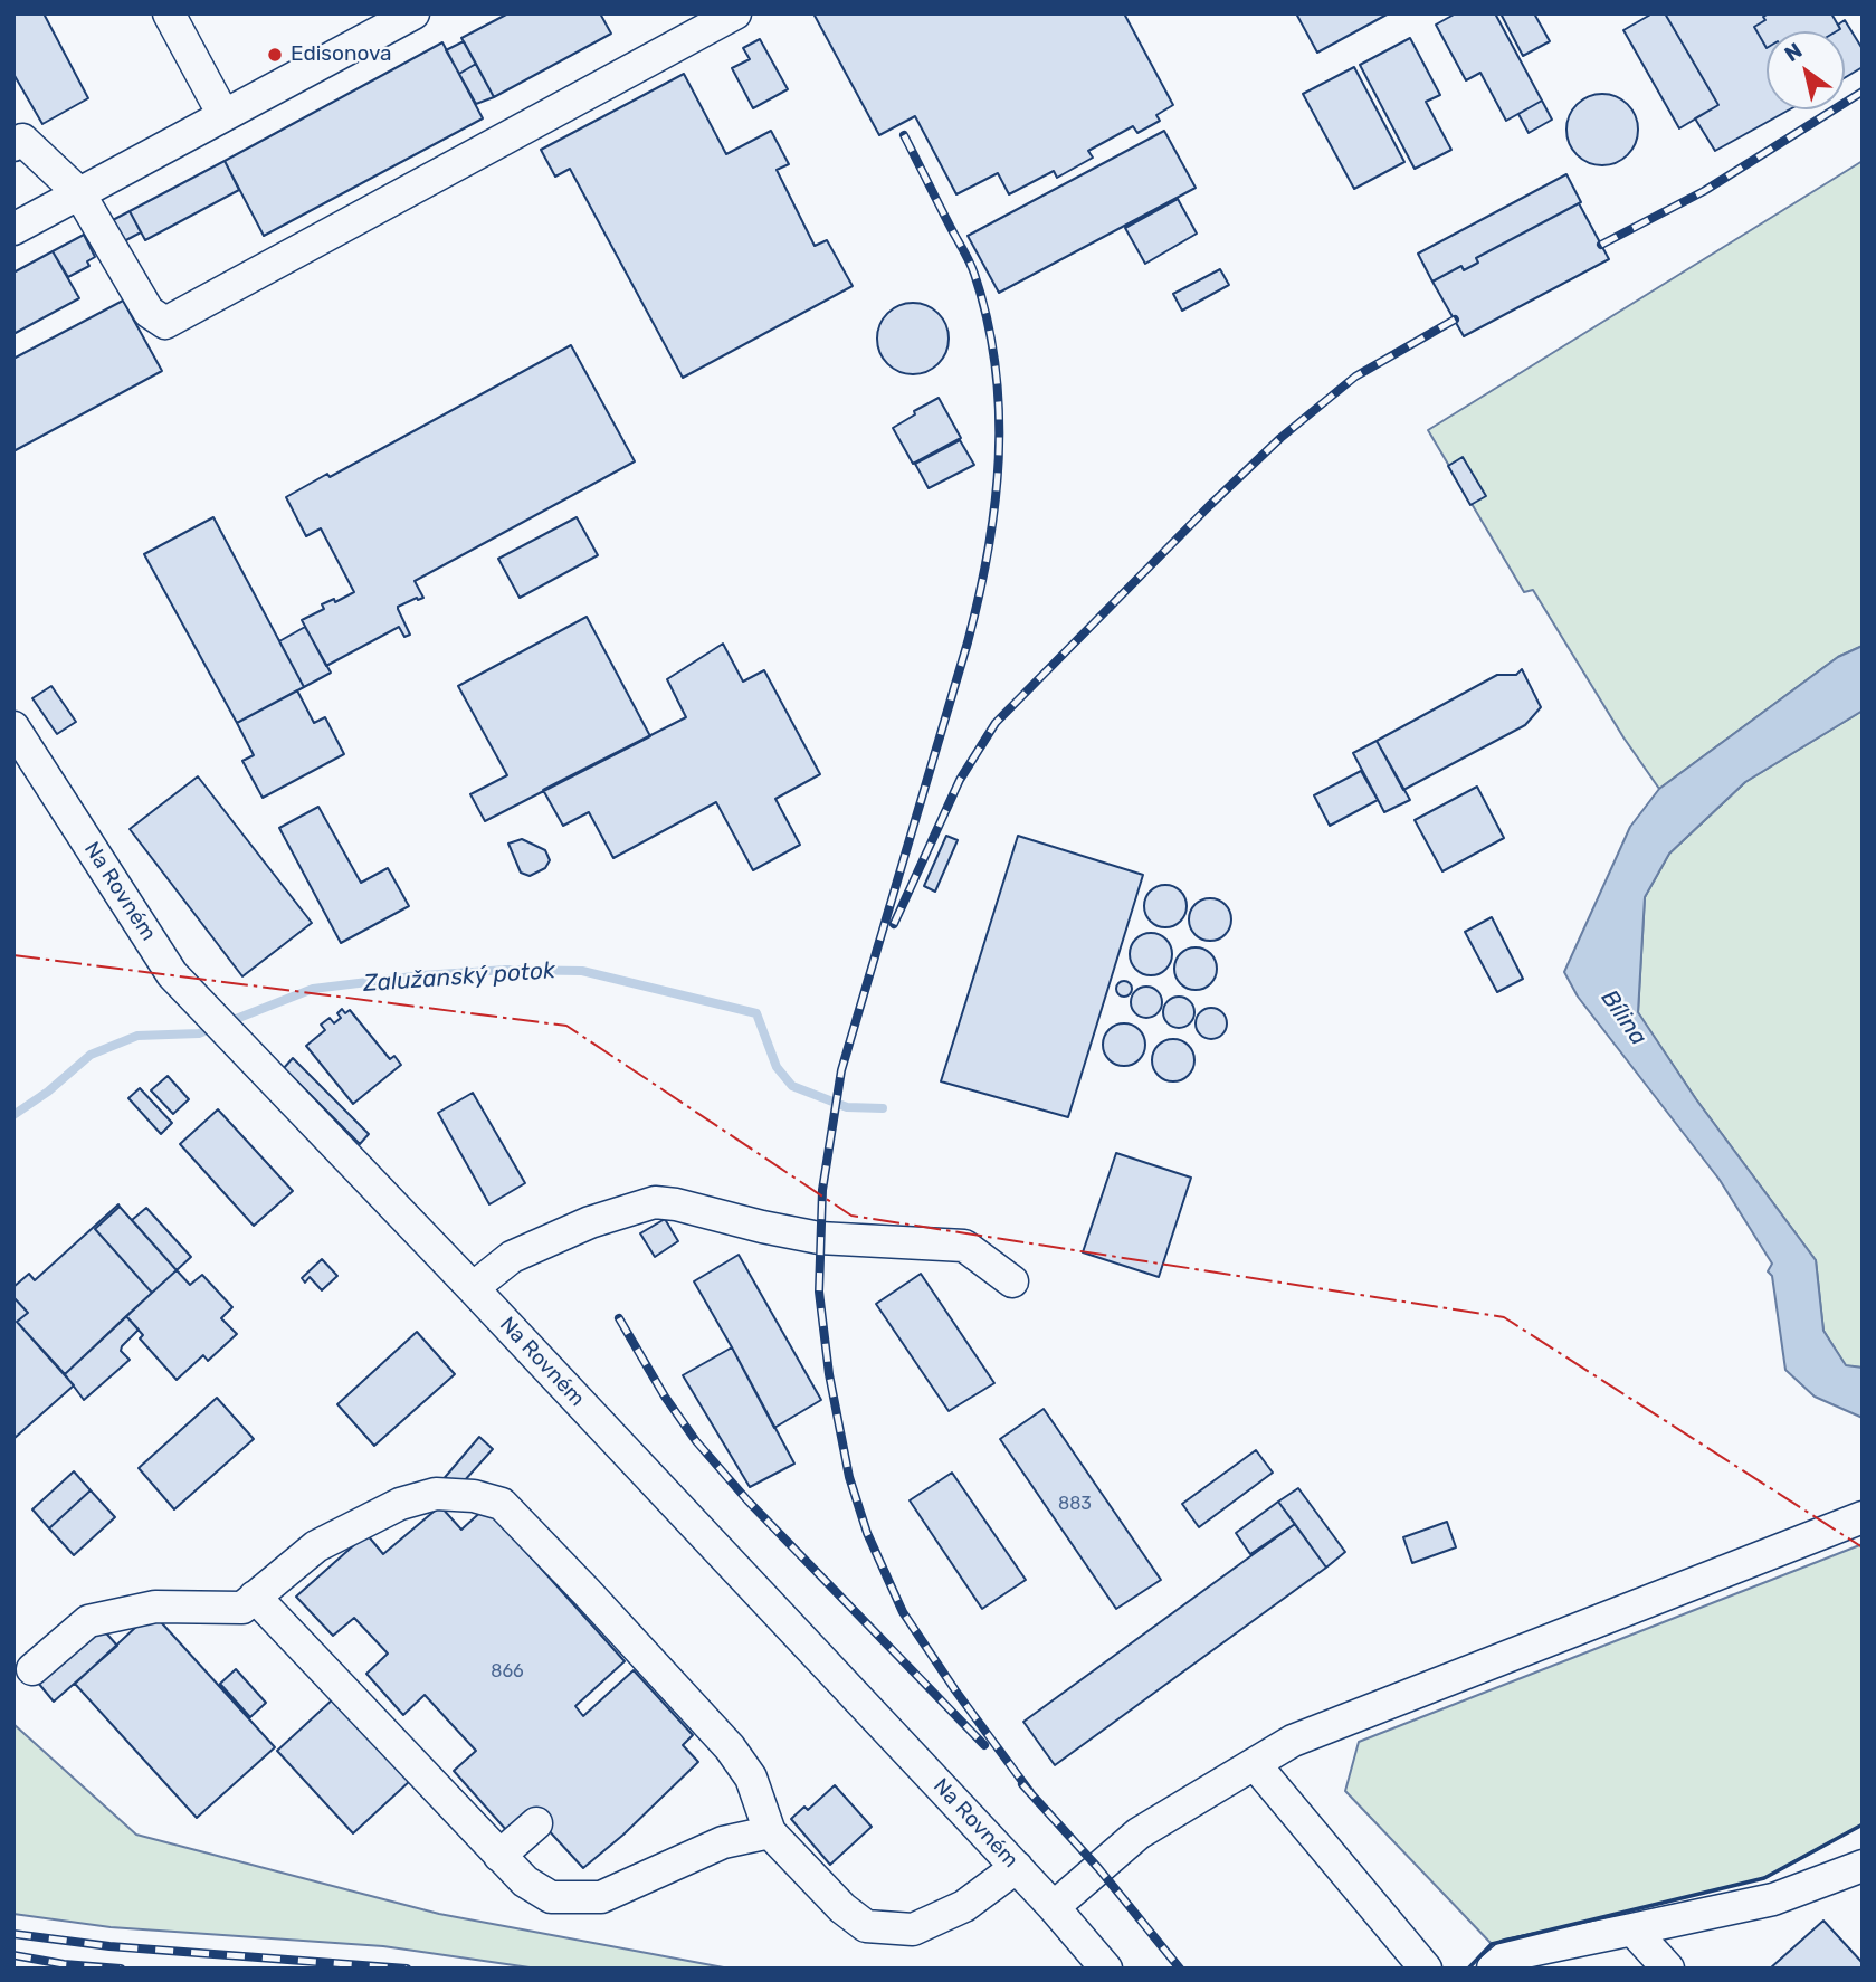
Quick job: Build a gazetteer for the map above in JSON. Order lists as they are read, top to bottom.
{
  "streets": {
    "street": ["Na Rovném"]
  },
  "water": ["Zalužanský potok", "Bílina"],
  "places": ["Edisonova"],
  "house_numbers": ["883", "866"],
  "north": "top left"
}
